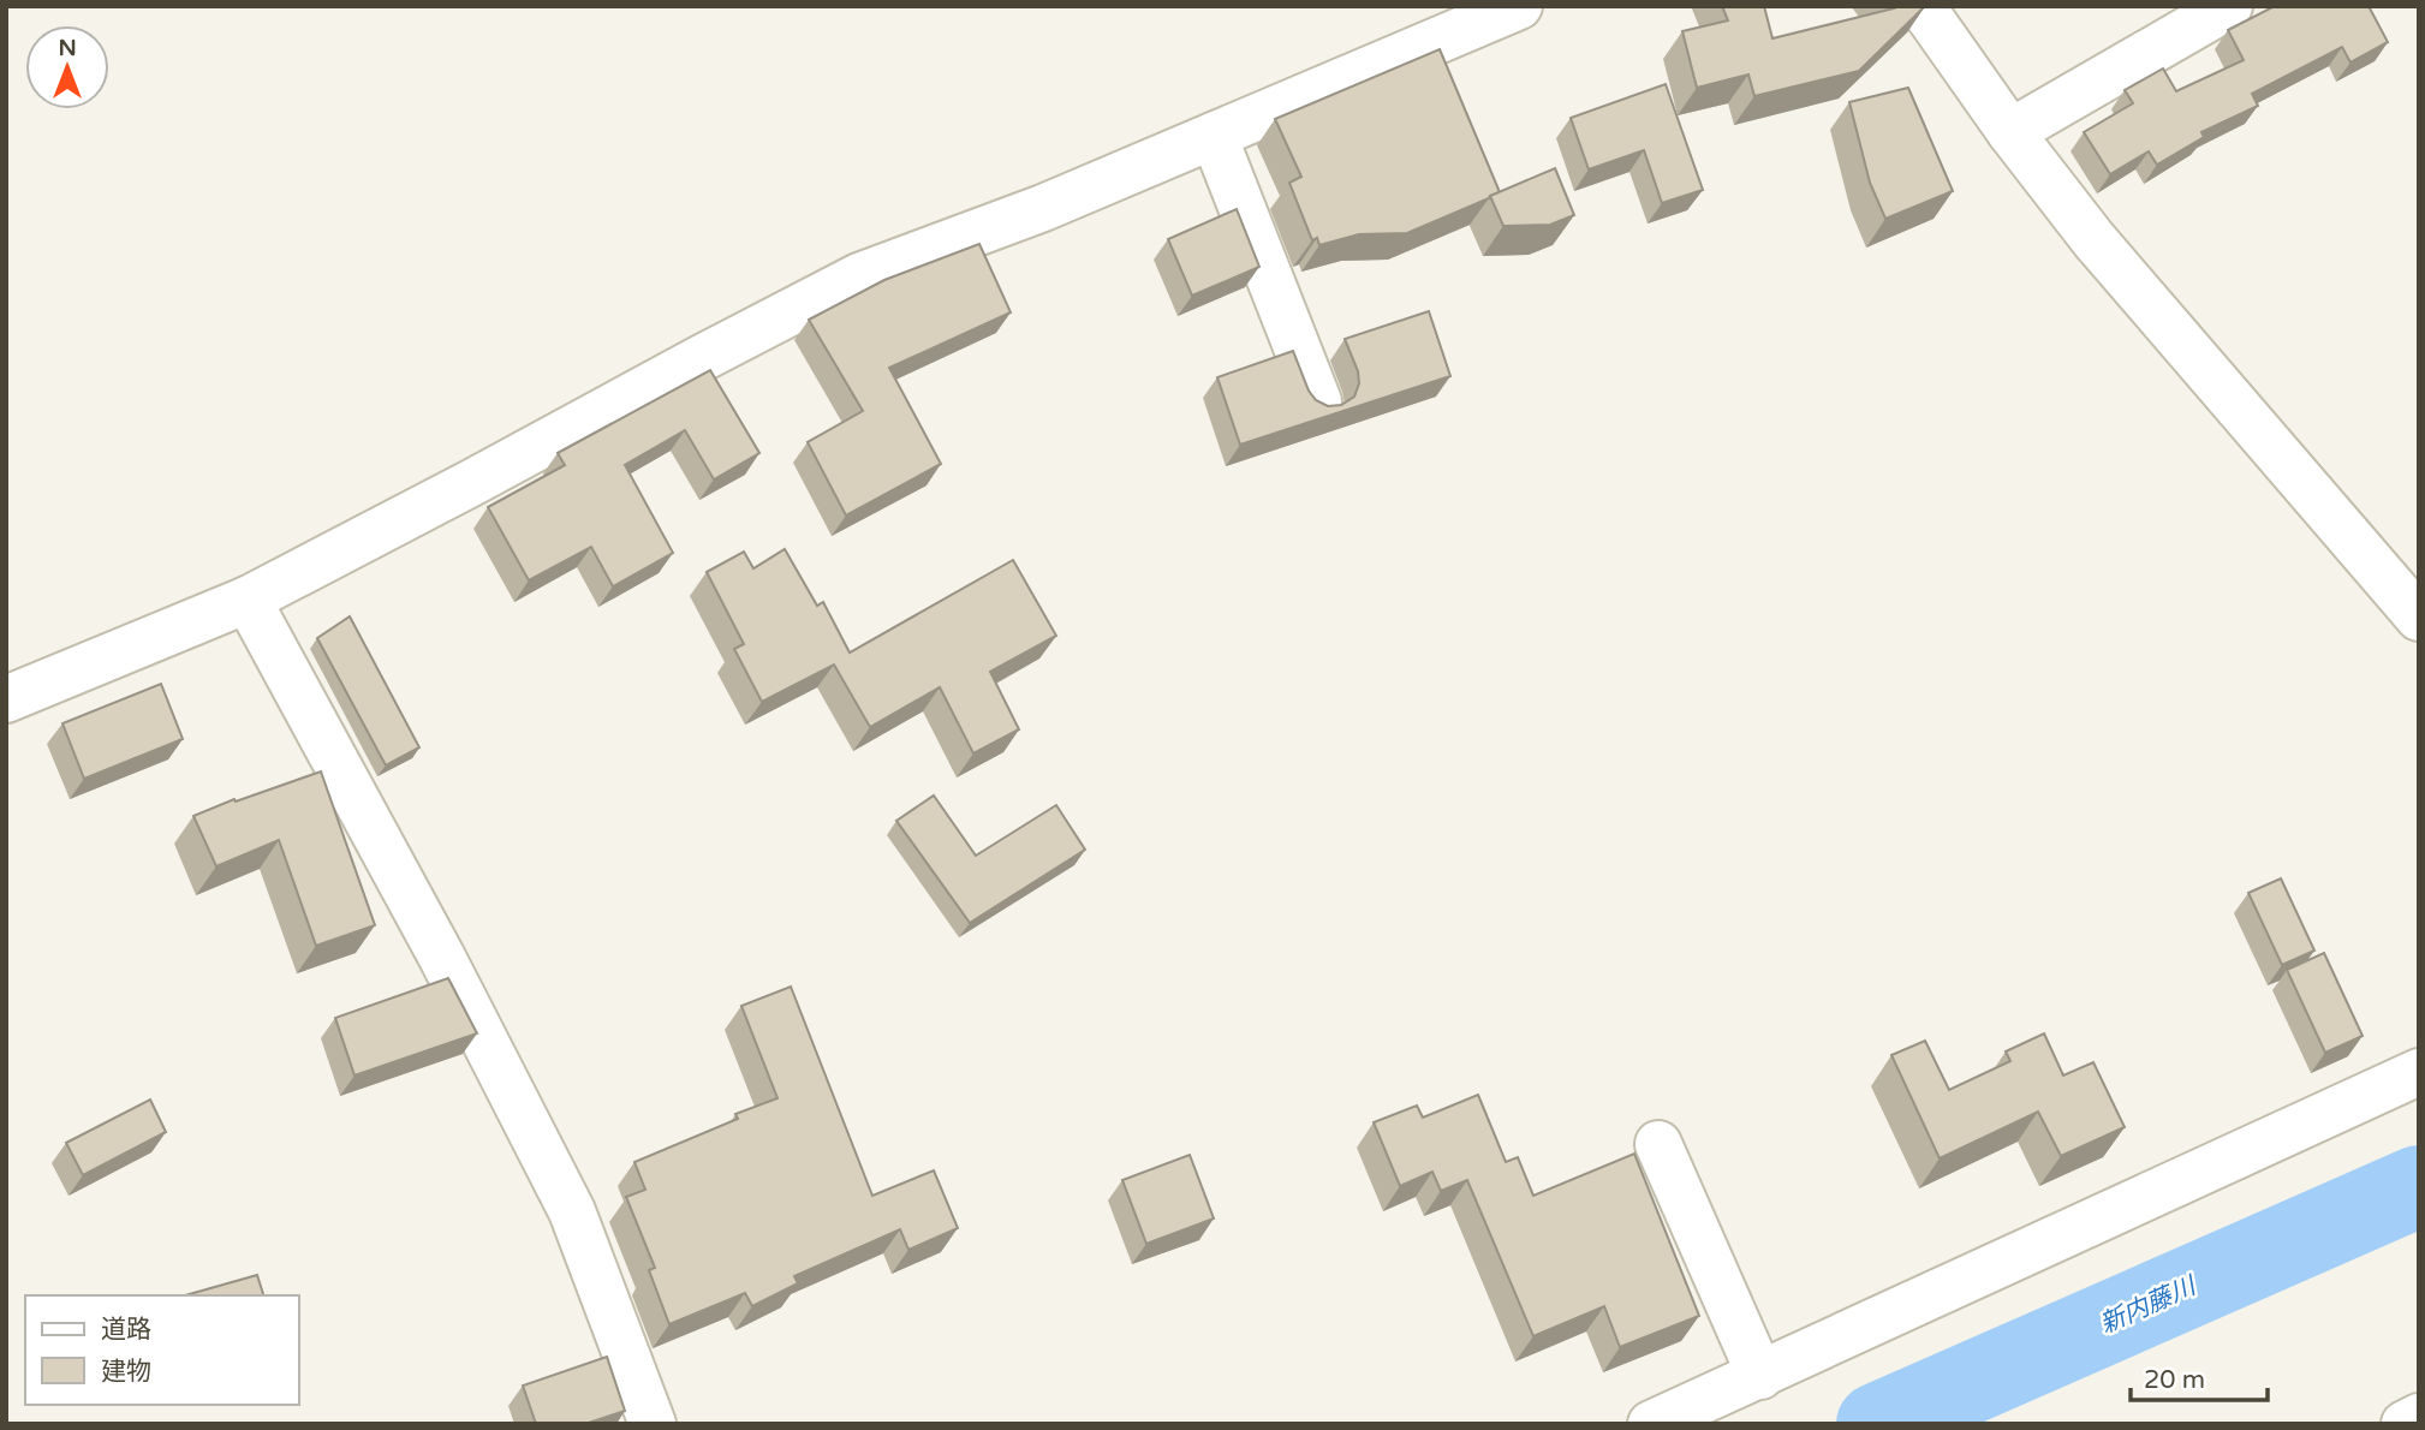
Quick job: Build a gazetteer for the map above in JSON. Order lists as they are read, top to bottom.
{
  "water": ["新内藤川"],
  "legend": ["道路", "建物"],
  "scale_bar": "20 m",
  "north": "top"
}
